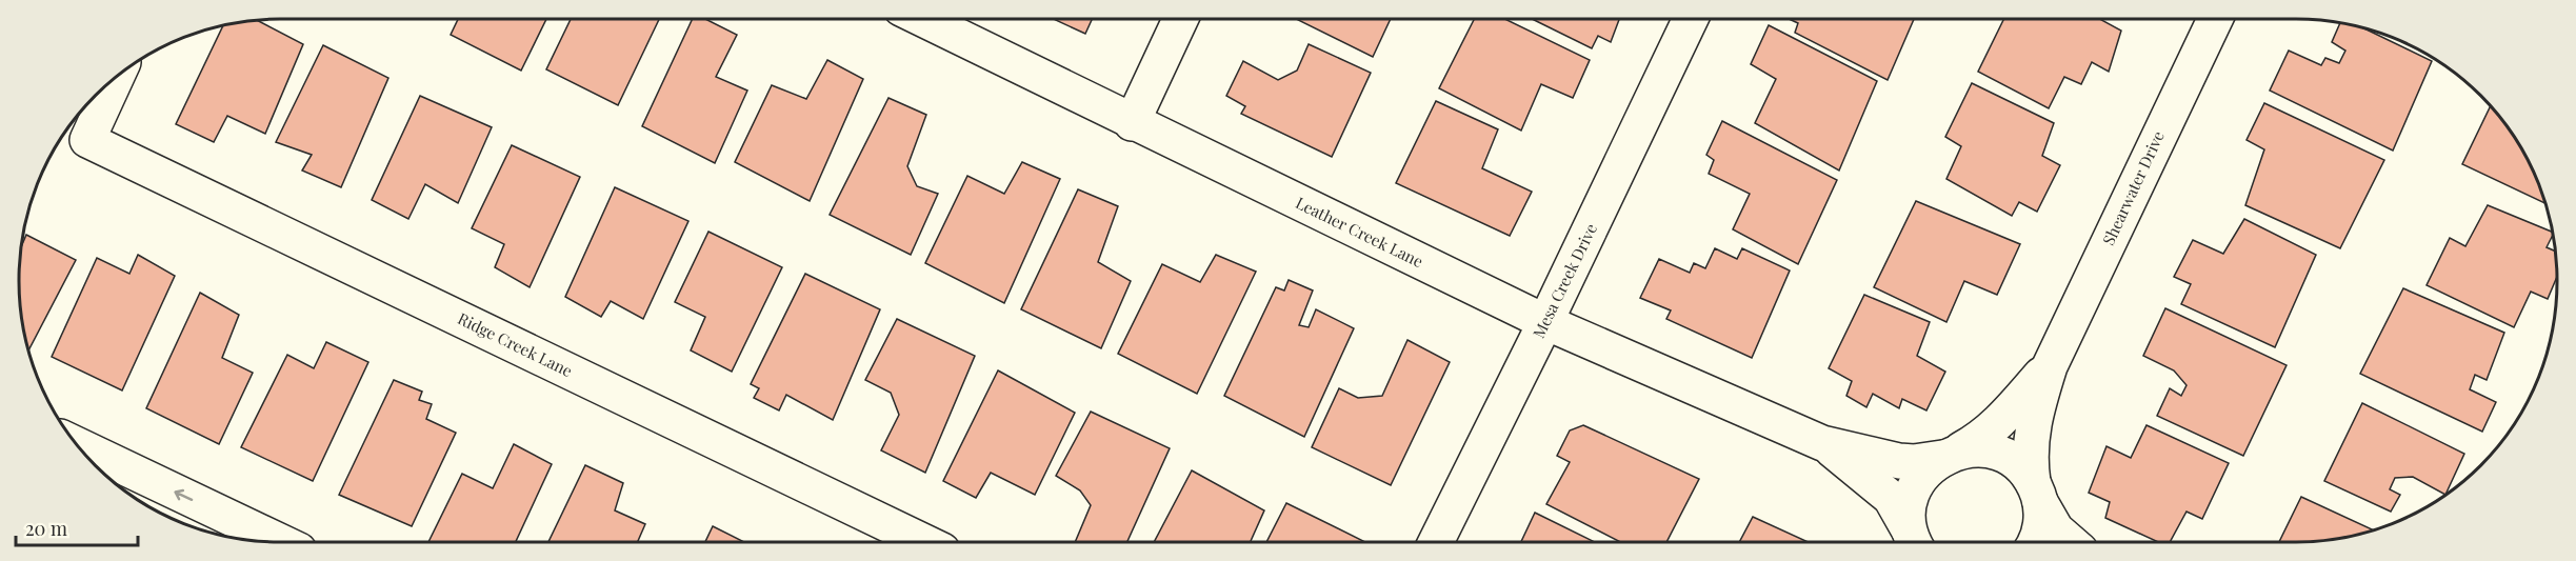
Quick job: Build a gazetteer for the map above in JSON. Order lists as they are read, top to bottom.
{
  "streets": {
    "street": [
      "Shearwater Drive",
      "Leather Creek Lane",
      "Mesa Creek Drive",
      "Ridge Creek Lane"
    ]
  },
  "crossings": [
    ["Shearwater Drive", "Leather Creek Lane"],
    ["Leather Creek Lane", "Mesa Creek Drive"]
  ],
  "scale_bar": "20 m"
}
